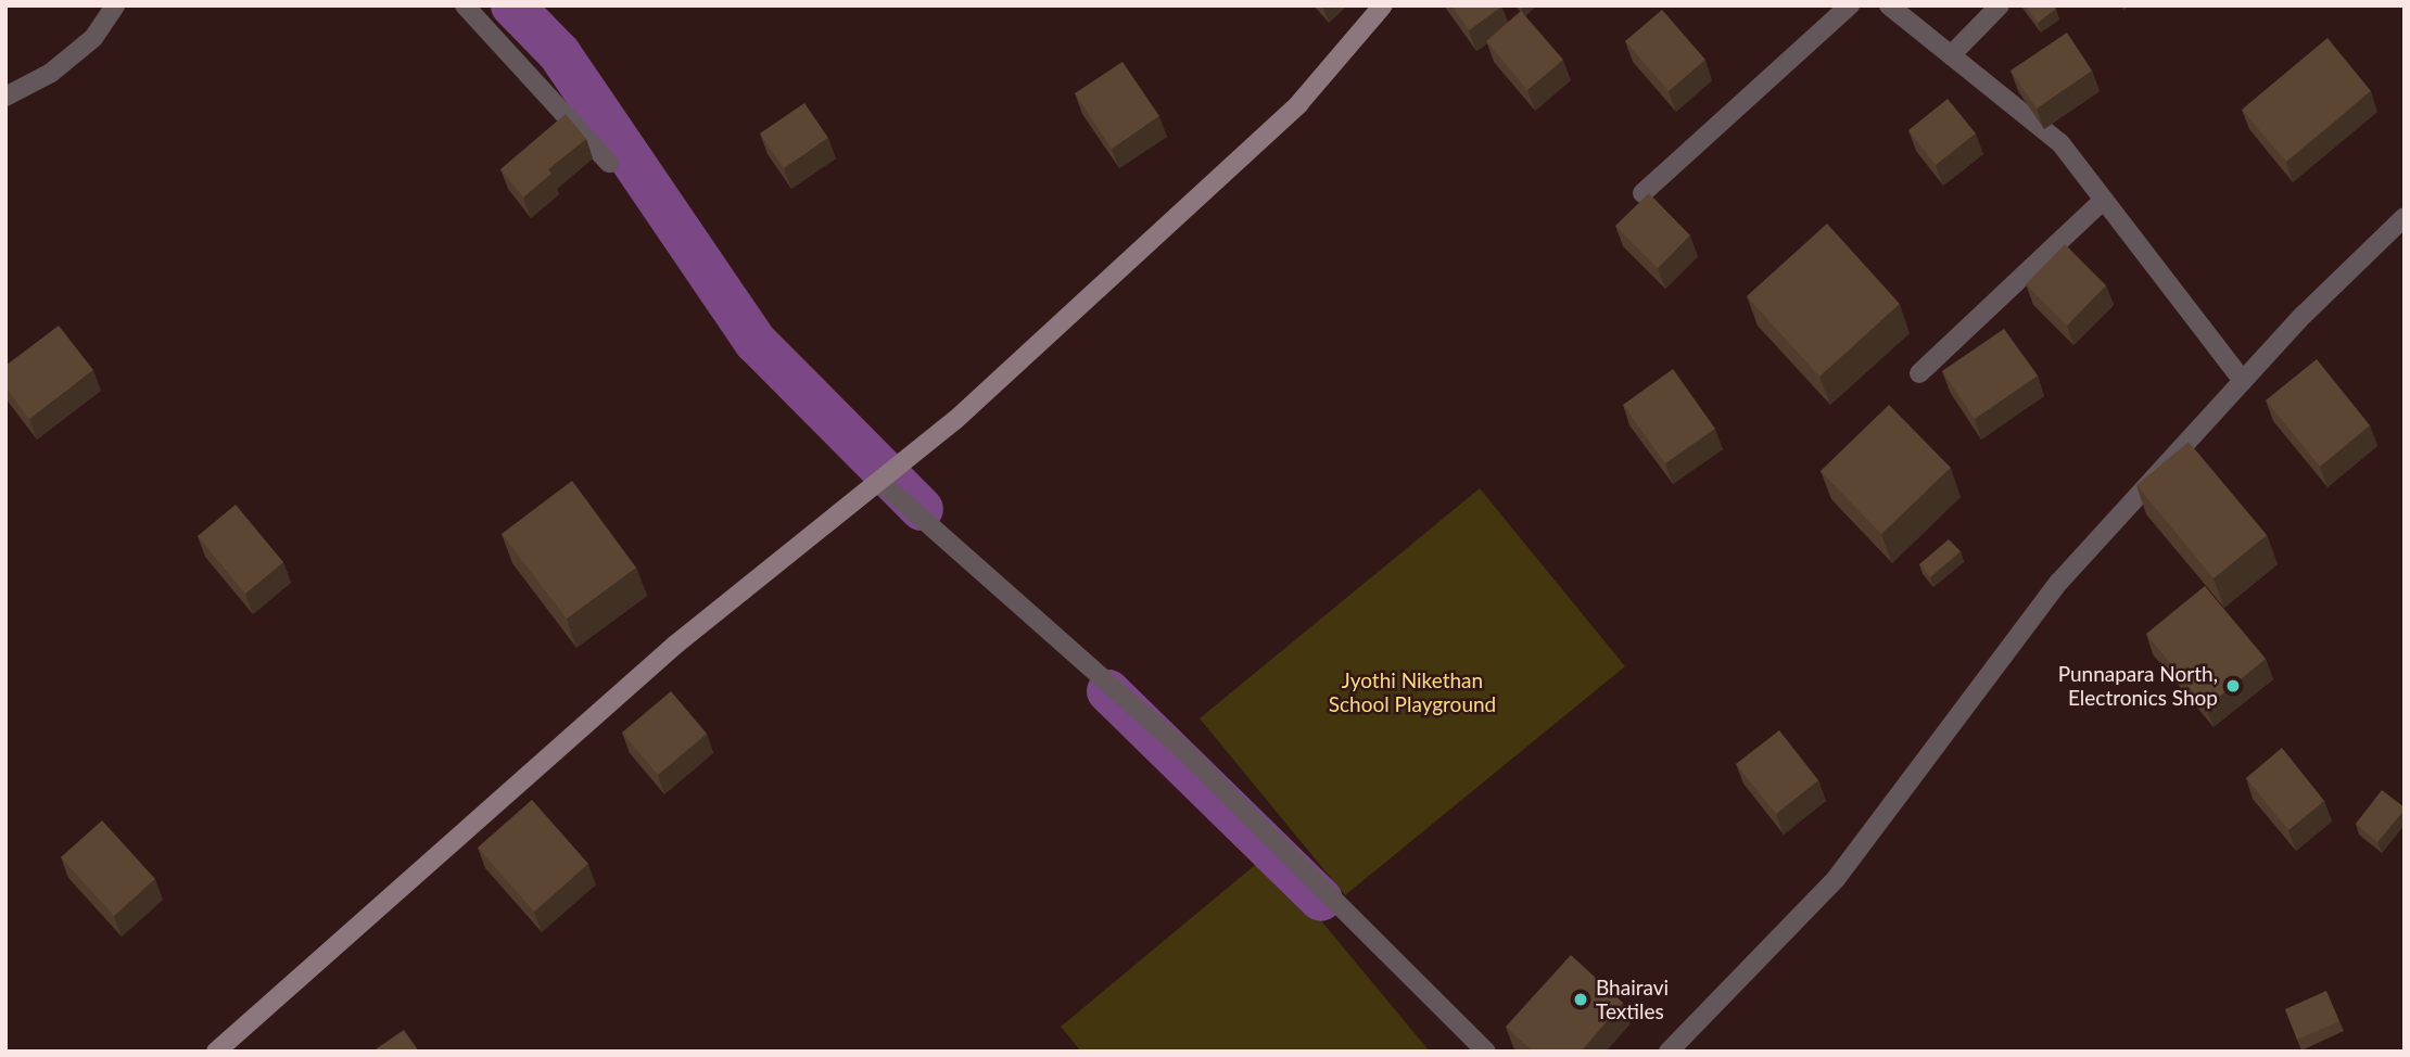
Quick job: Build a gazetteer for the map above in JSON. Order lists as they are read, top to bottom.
{
  "parks": ["Jyothi Nikethan School Playground"],
  "places": ["Punnapara North, Electronics Shop", "Bhairavi Textiles"]
}
